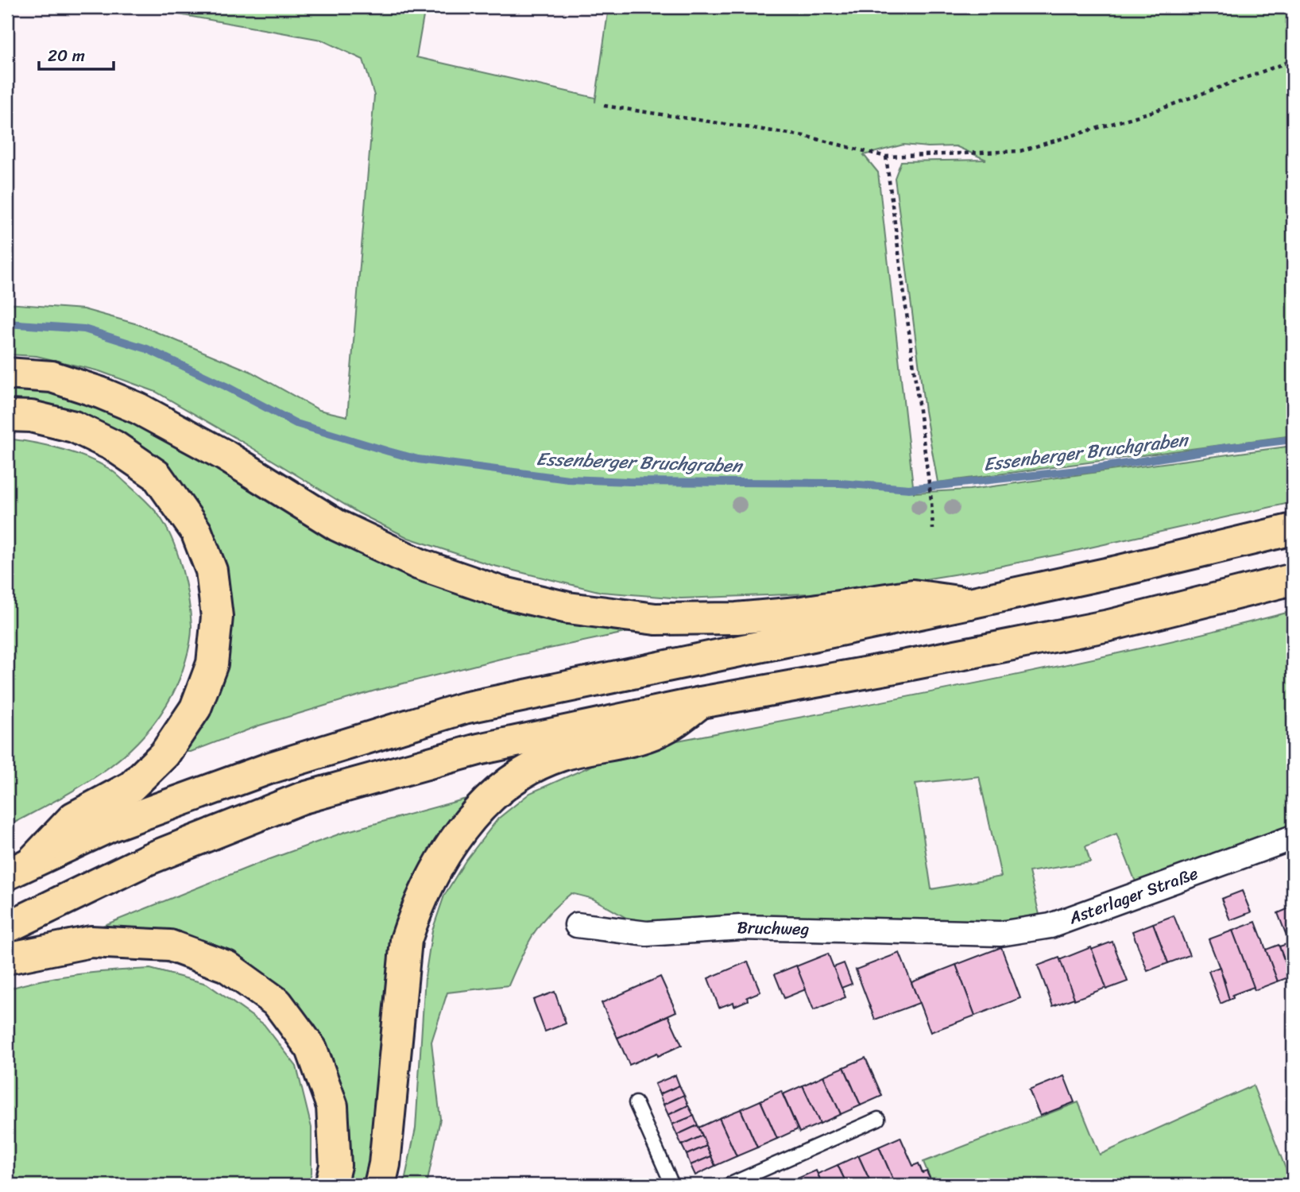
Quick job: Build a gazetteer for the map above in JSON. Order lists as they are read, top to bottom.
{
  "streets": {
    "street": ["Asterlager Straße", "Bruchweg"]
  },
  "crossings": [
    ["Asterlager Straße", "Bruchweg"]
  ],
  "water": ["Essenberger Bruchgraben"],
  "scale_bar": "20 m"
}
